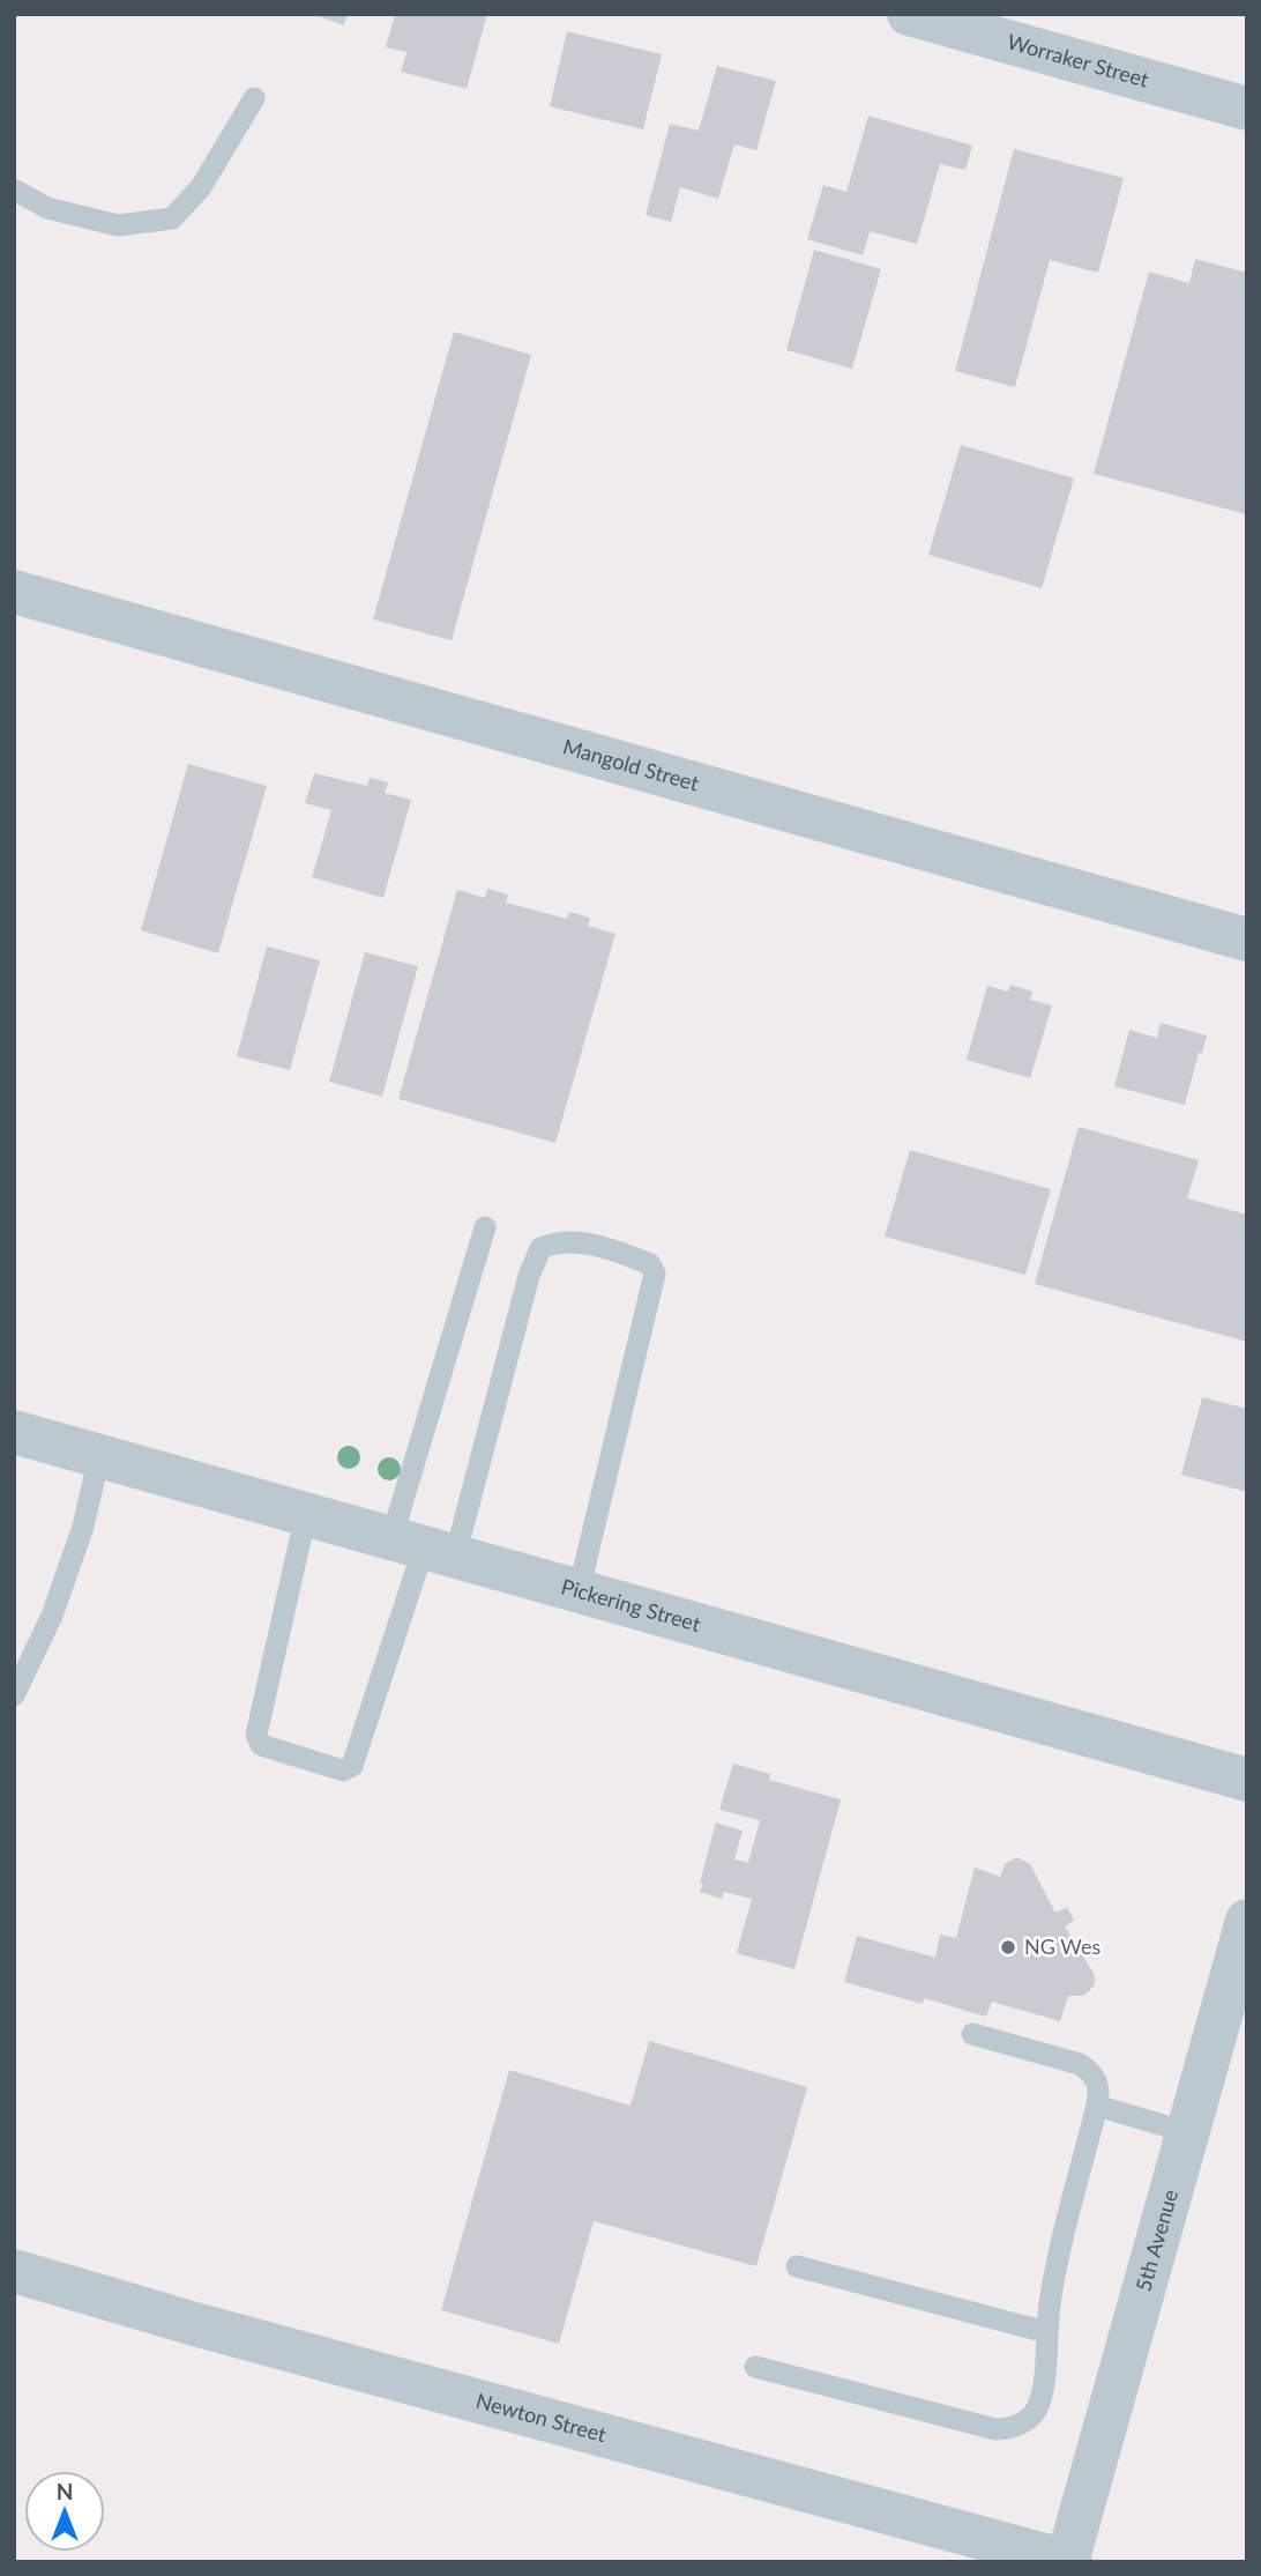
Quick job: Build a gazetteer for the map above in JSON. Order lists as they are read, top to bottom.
{
  "streets": {
    "street": [
      "Worraker Street",
      "Mangold Street",
      "Pickering Street",
      "5th Avenue",
      "Newton Street"
    ]
  },
  "crossings": [
    ["5th Avenue", "Newton Street"]
  ],
  "places": ["NG Wes"],
  "north": "top"
}
